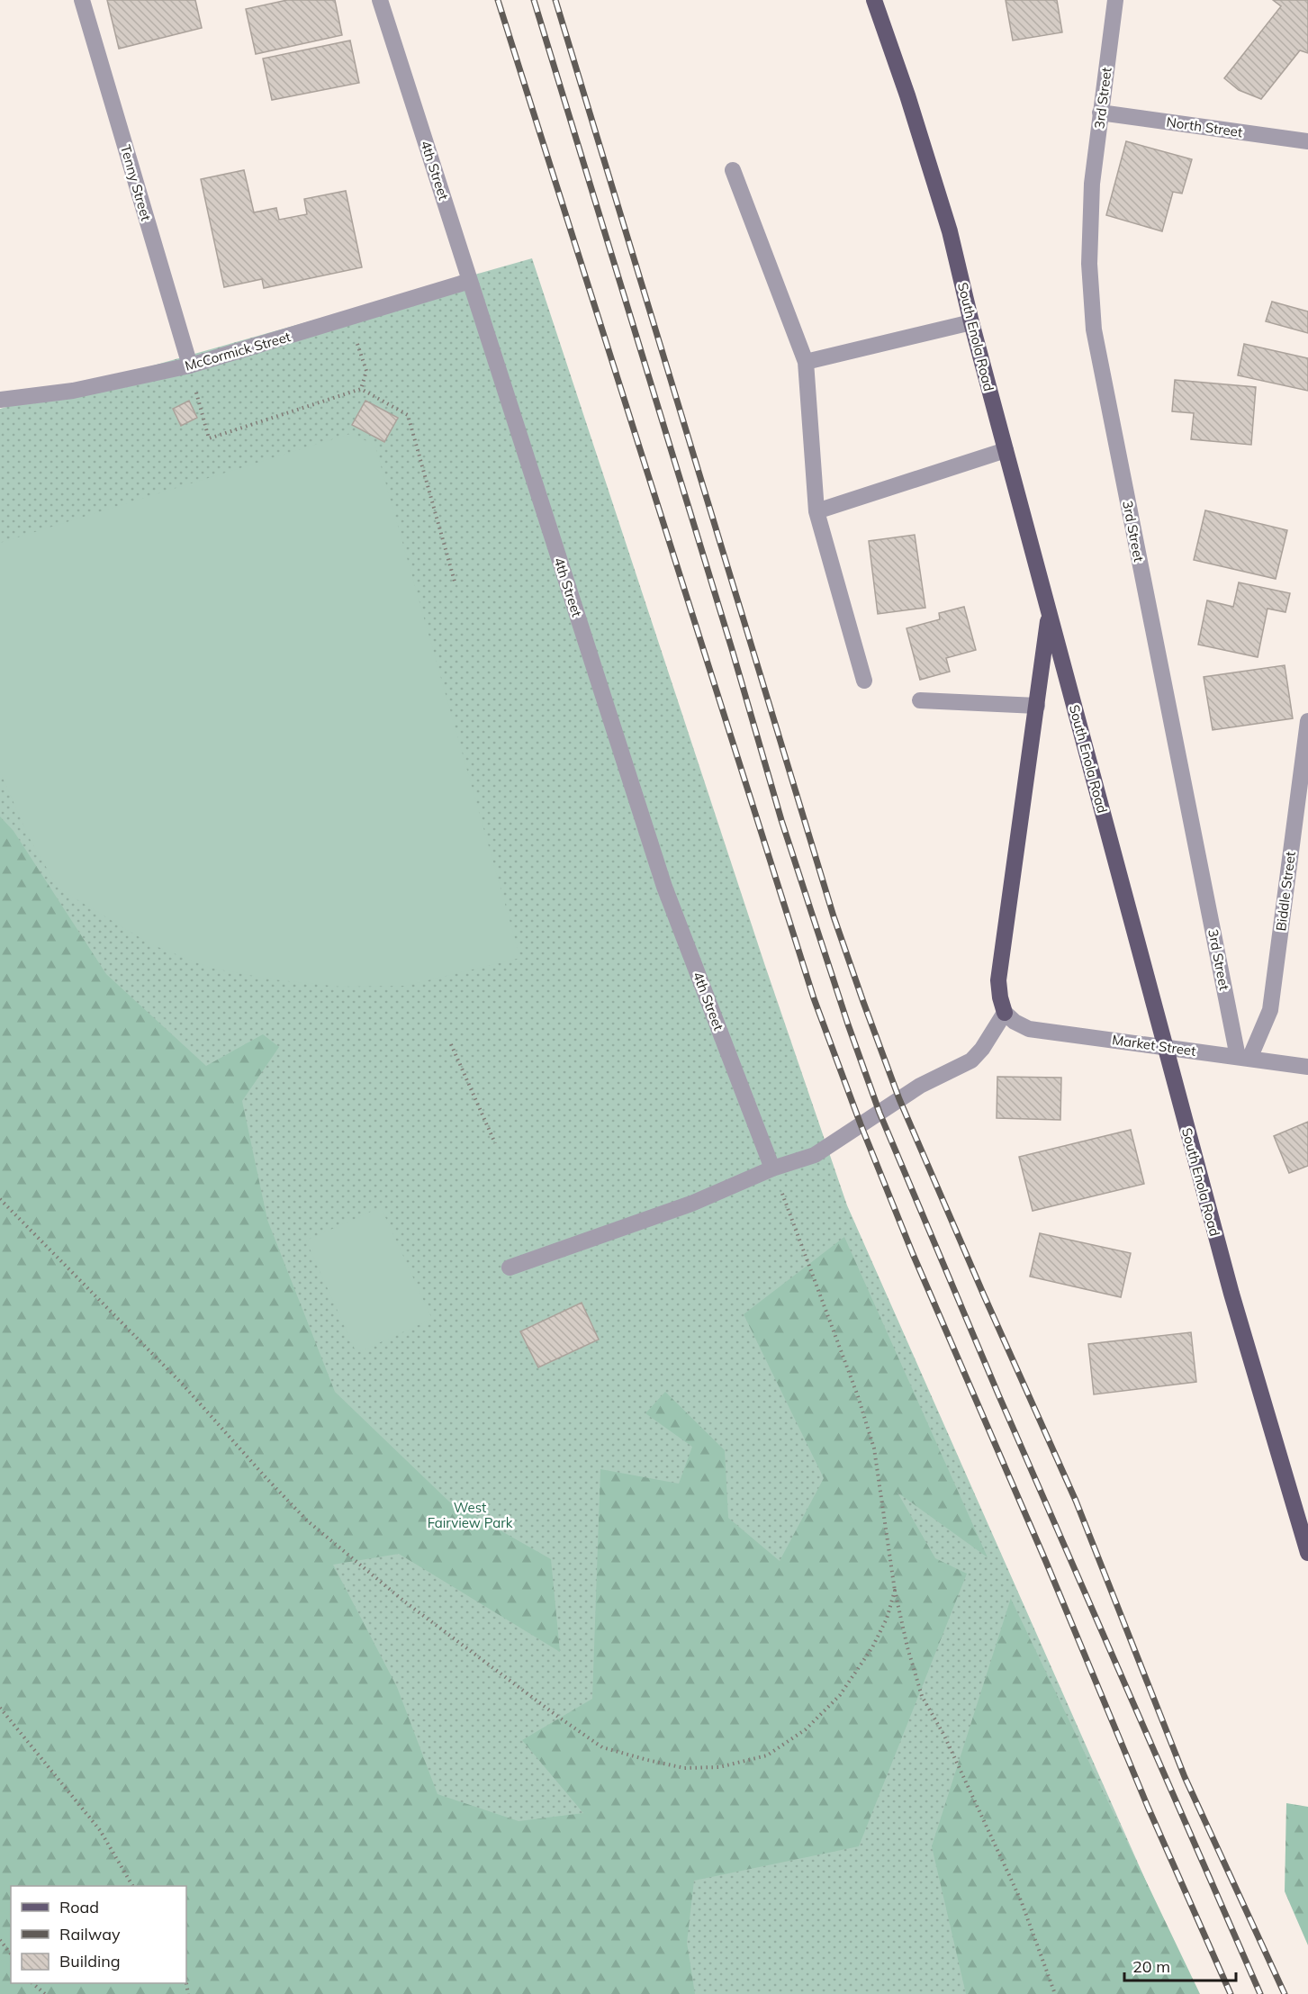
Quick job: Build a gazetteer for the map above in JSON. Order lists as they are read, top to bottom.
{
  "streets": {
    "main road": ["South Enola Road"],
    "street": [
      "3rd Street",
      "North Street",
      "4th Street",
      "Tenny Street",
      "McCormick Street",
      "Biddle Street",
      "Market Street"
    ]
  },
  "crossings": [
    ["3rd Street", "North Street"],
    ["3rd Street", "Biddle Street"],
    ["3rd Street", "Market Street"],
    ["4th Street", "McCormick Street"],
    ["Tenny Street", "McCormick Street"],
    ["South Enola Road", "Market Street"],
    ["Biddle Street", "Market Street"]
  ],
  "parks": ["West Fairview Park"],
  "legend": ["Road", "Railway", "Building"],
  "scale_bar": "20 m"
}
